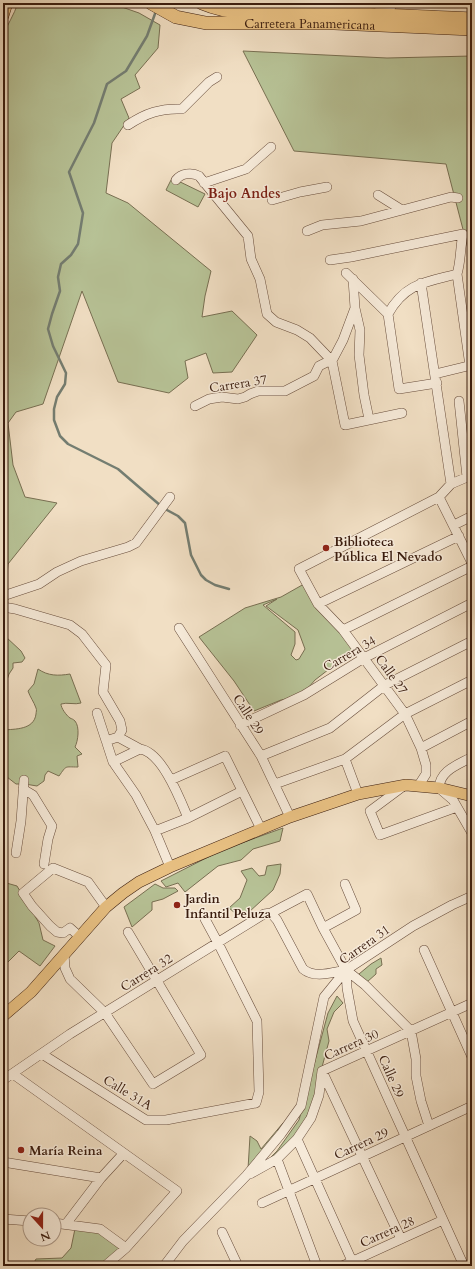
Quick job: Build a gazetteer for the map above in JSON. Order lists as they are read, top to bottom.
{
  "streets": {
    "highway": ["Carretera Panamericana"],
    "street": [
      "Carrera 37",
      "Carrera 34",
      "Calle 27",
      "Calle 29",
      "Carrera 31",
      "Carrera 32",
      "Carrera 30",
      "Calle 31A",
      "Carrera 29",
      "Carrera 28"
    ]
  },
  "crossings": [
    ["Carrera 34", "Calle 27"],
    ["Carrera 34", "Calle 29"],
    ["Calle 29", "Carrera 31"],
    ["Calle 29", "Carrera 32"],
    ["Calle 29", "Carrera 30"],
    ["Calle 29", "Carrera 29"],
    ["Calle 29", "Carrera 28"],
    ["Carrera 31", "Carrera 30"],
    ["Carrera 32", "Calle 31A"]
  ],
  "districts": ["Bajo Andes"],
  "places": ["Biblioteca Pública El Nevado", "Jardin Infantil Peluza", "María Reina"],
  "north": "bottom"
}
